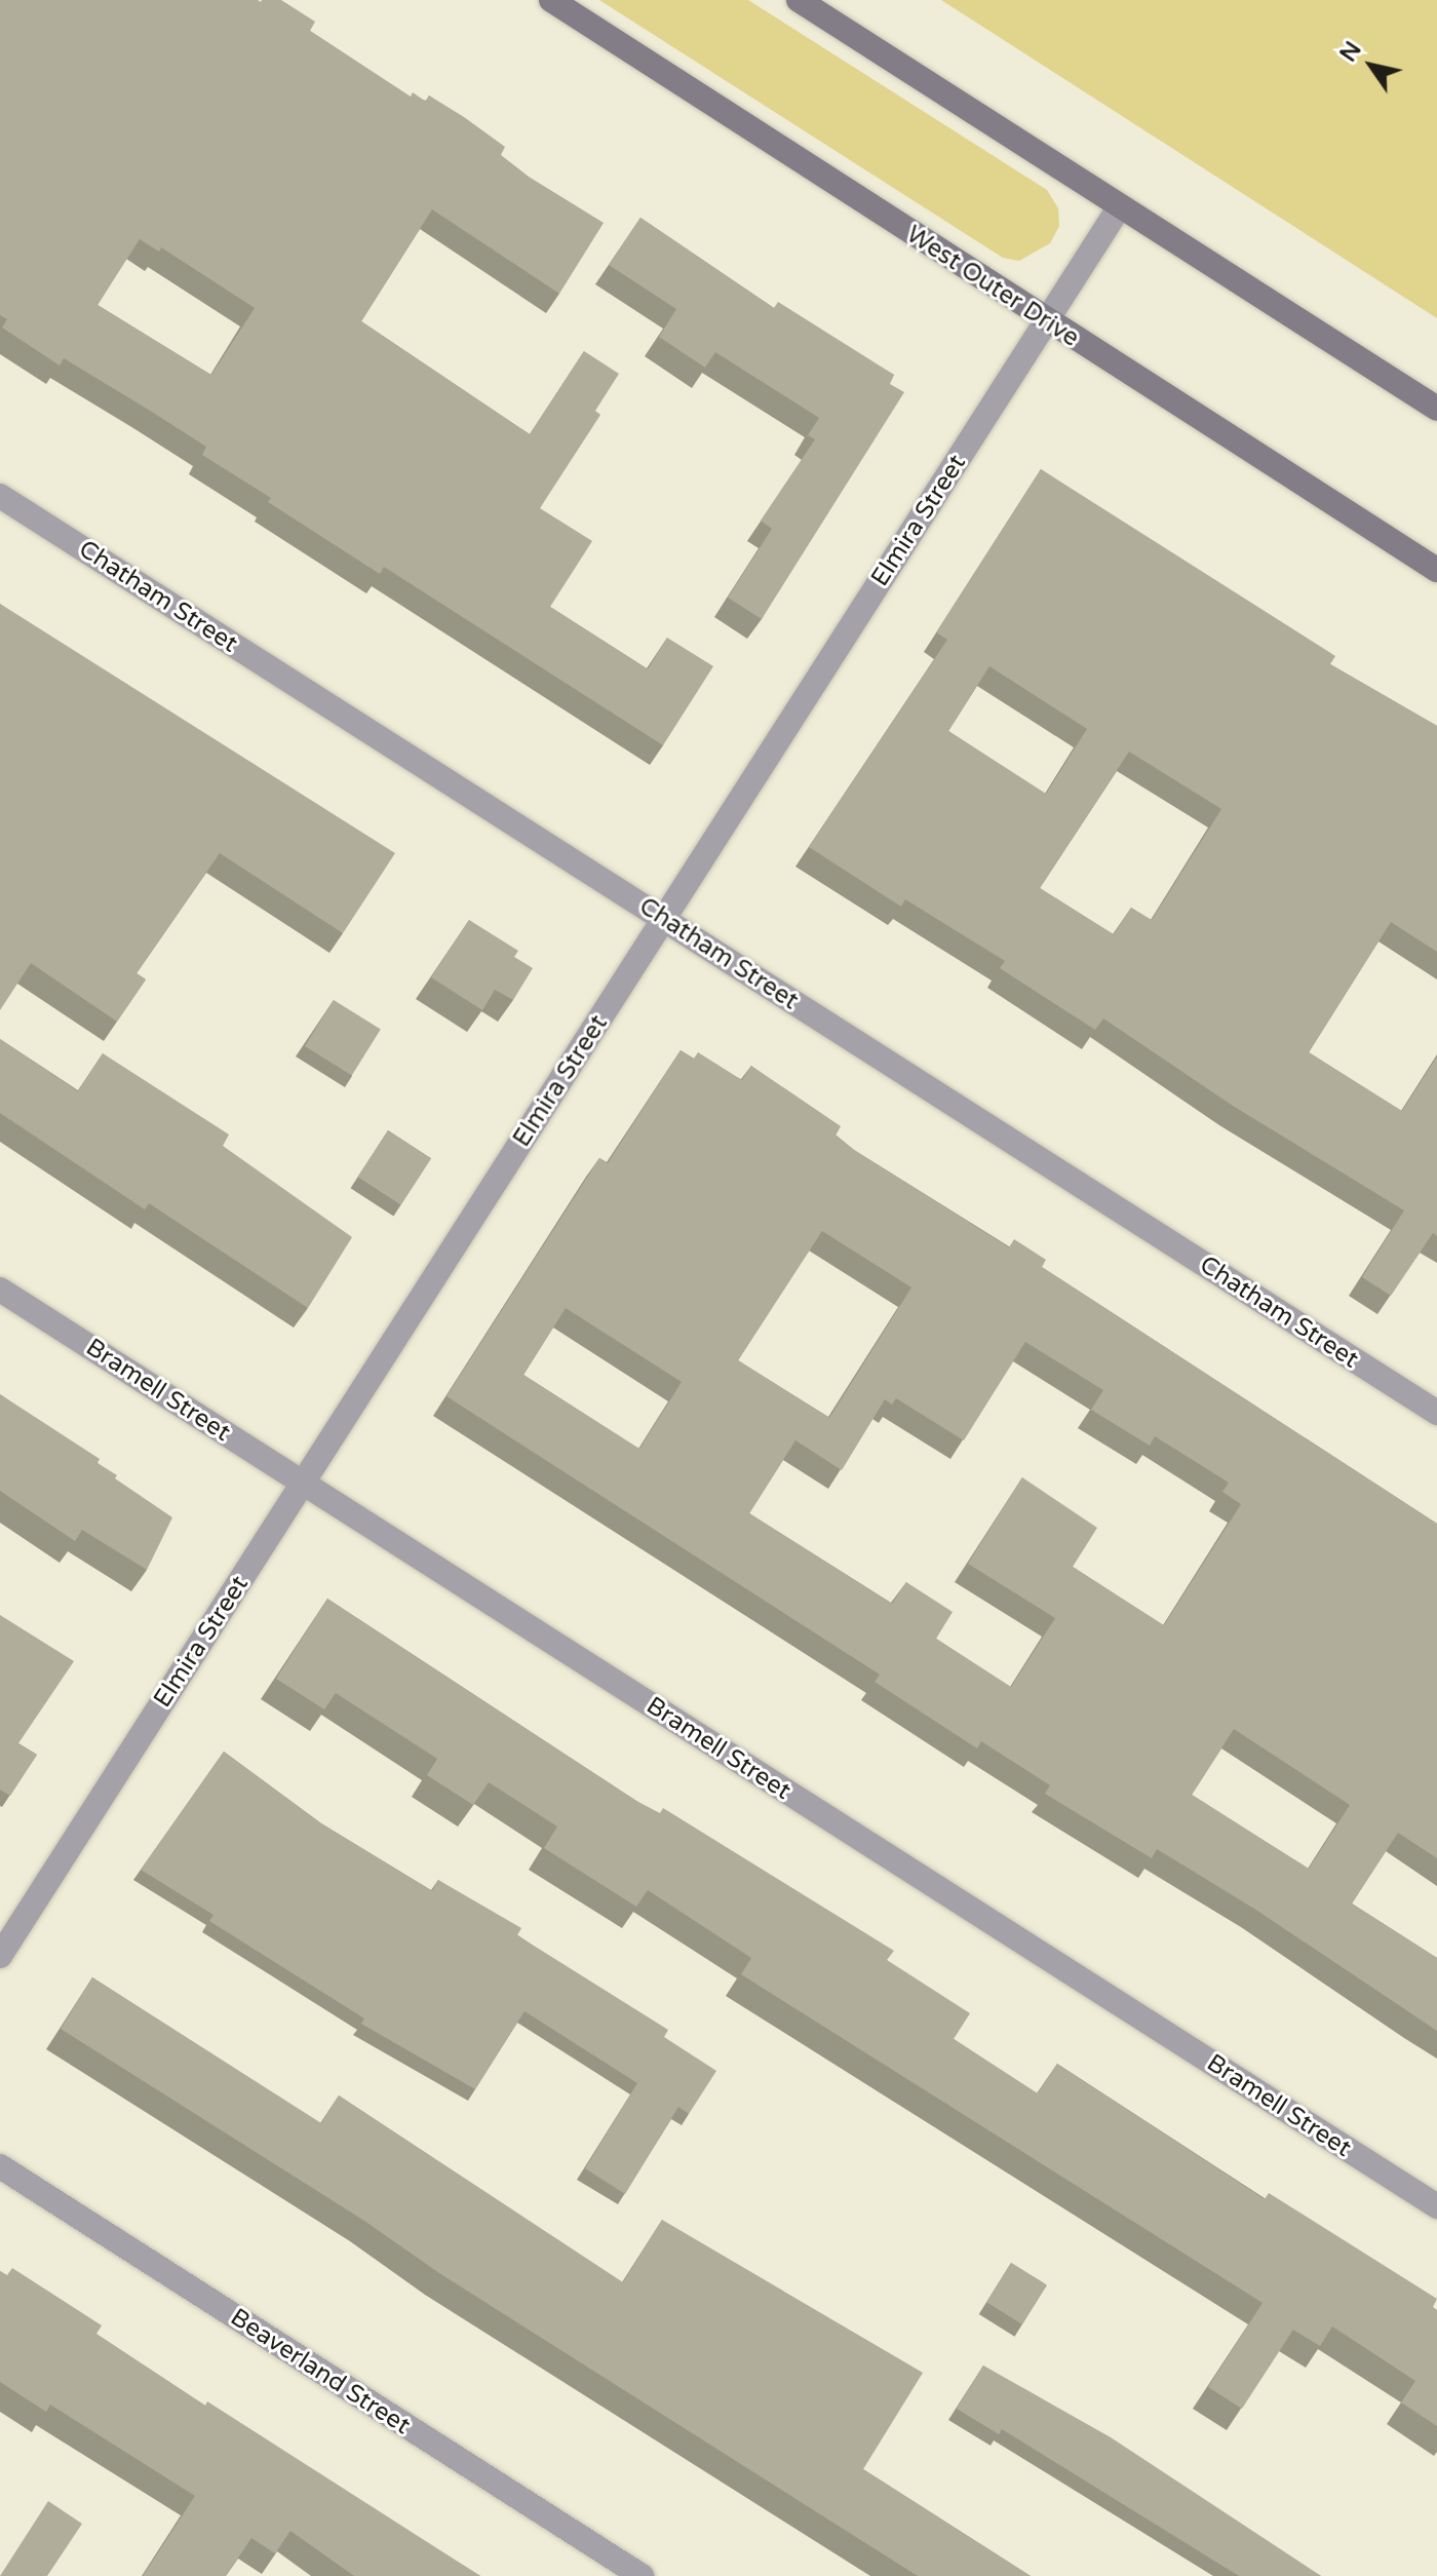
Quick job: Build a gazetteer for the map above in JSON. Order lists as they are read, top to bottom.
{
  "streets": {
    "main road": ["West Outer Drive"],
    "street": [
      "Elmira Street",
      "Chatham Street",
      "Bramell Street",
      "Beaverland Street"
    ]
  },
  "crossings": [
    ["West Outer Drive", "Elmira Street"],
    ["Elmira Street", "Chatham Street"],
    ["Elmira Street", "Bramell Street"]
  ],
  "north": "top left"
}
